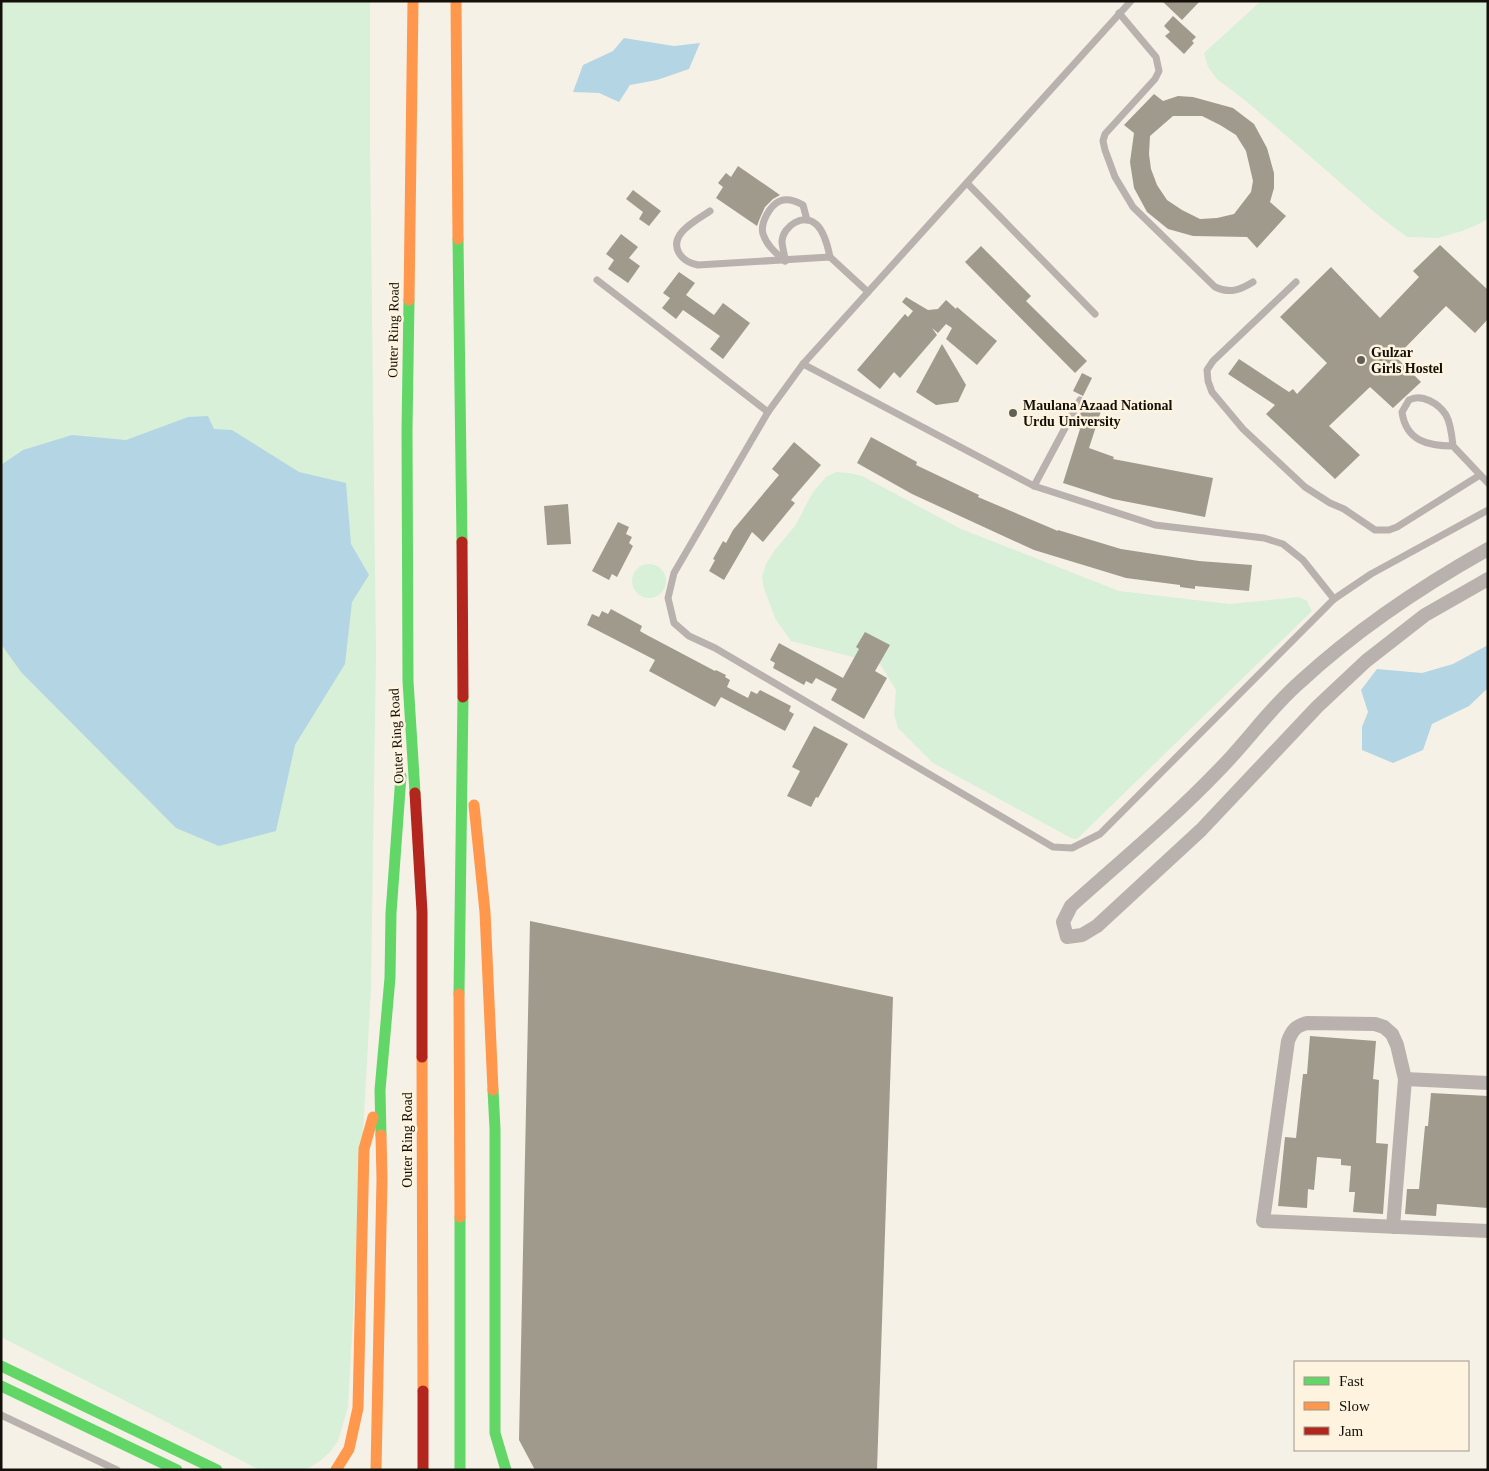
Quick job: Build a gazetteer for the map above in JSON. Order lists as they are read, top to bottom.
{
  "streets": {
    "main road": ["Outer Ring Road"]
  },
  "places": ["Gulzar Girls Hostel", "Maulana Azaad National Urdu University"],
  "legend": ["Fast", "Slow", "Jam"]
}
